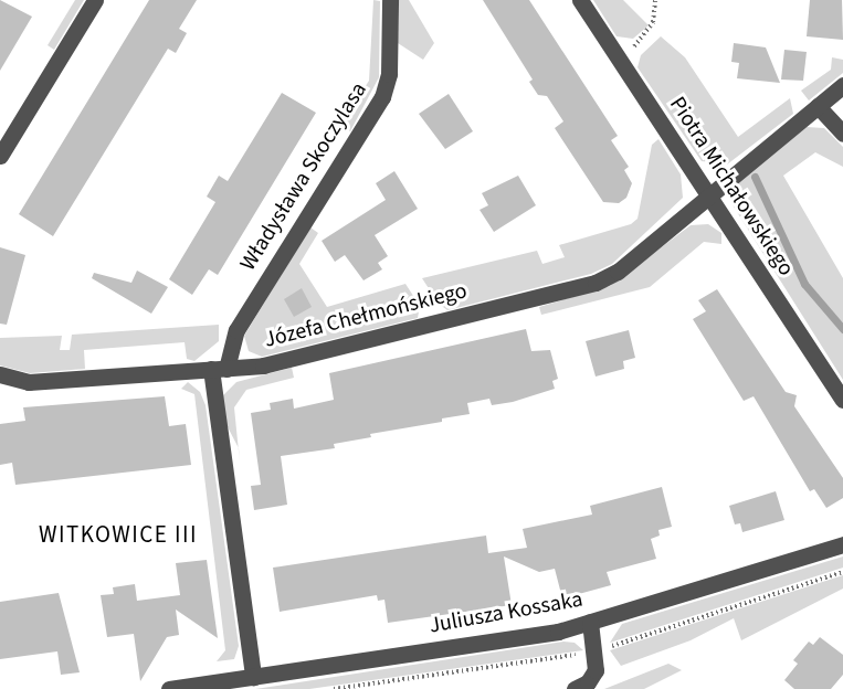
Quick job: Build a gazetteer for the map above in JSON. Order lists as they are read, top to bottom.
{
  "streets": {
    "street": [
      "Władysława Skoczylasa",
      "Piotra Michałowskiego",
      "Józefa Chełmońskiego",
      "Juliusza Kossaka"
    ]
  },
  "crossings": [
    ["Władysława Skoczylasa", "Józefa Chełmońskiego"],
    ["Władysława Skoczylasa", "Juliusza Kossaka"],
    ["Piotra Michałowskiego", "Józefa Chełmońskiego"]
  ],
  "districts": ["WITKOWICE III"]
}
